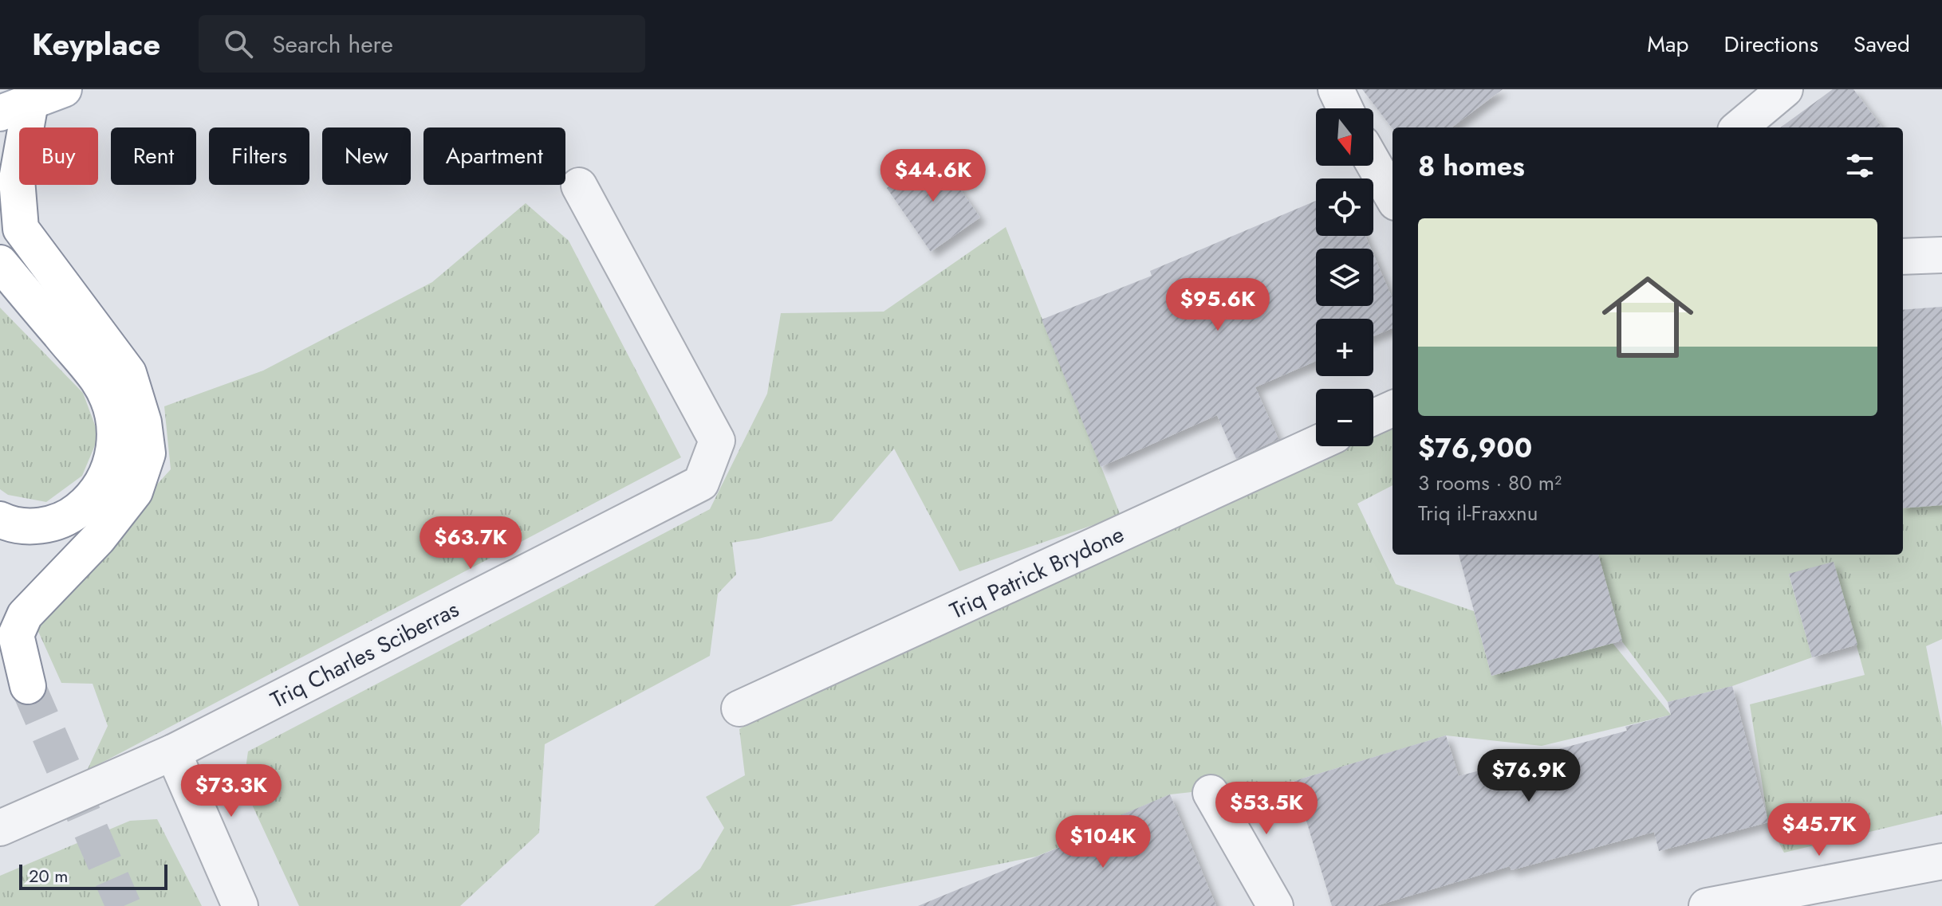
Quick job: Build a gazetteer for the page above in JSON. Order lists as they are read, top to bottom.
{
  "streets": {
    "street": ["Triq Patrick Brydone", "Triq Charles Sciberras"]
  },
  "scale_bar": "20 m",
  "north": "bottom",
  "page": {
    "header": "Keyplace",
    "search": "Search here",
    "nav": ["Map", "Directions", "Saved"],
    "map_buttons": ["+", "−"],
    "chip": [
      "Buy",
      "Rent",
      "Filters",
      "New",
      "Apartment"
    ],
    "heading": "8 homes",
    "price": [
      "$44.6K",
      "$95.6K",
      "$63.7K",
      "$76.9K",
      "$73.3K",
      "$53.5K",
      "$45.7K",
      "$104K"
    ],
    "list": [
      {
        "name": "$76,900",
        "note": "3 rooms · 80 m² · Triq il-Fraxxnu"
      }
    ],
    "scale": "20 m"
  }
}
